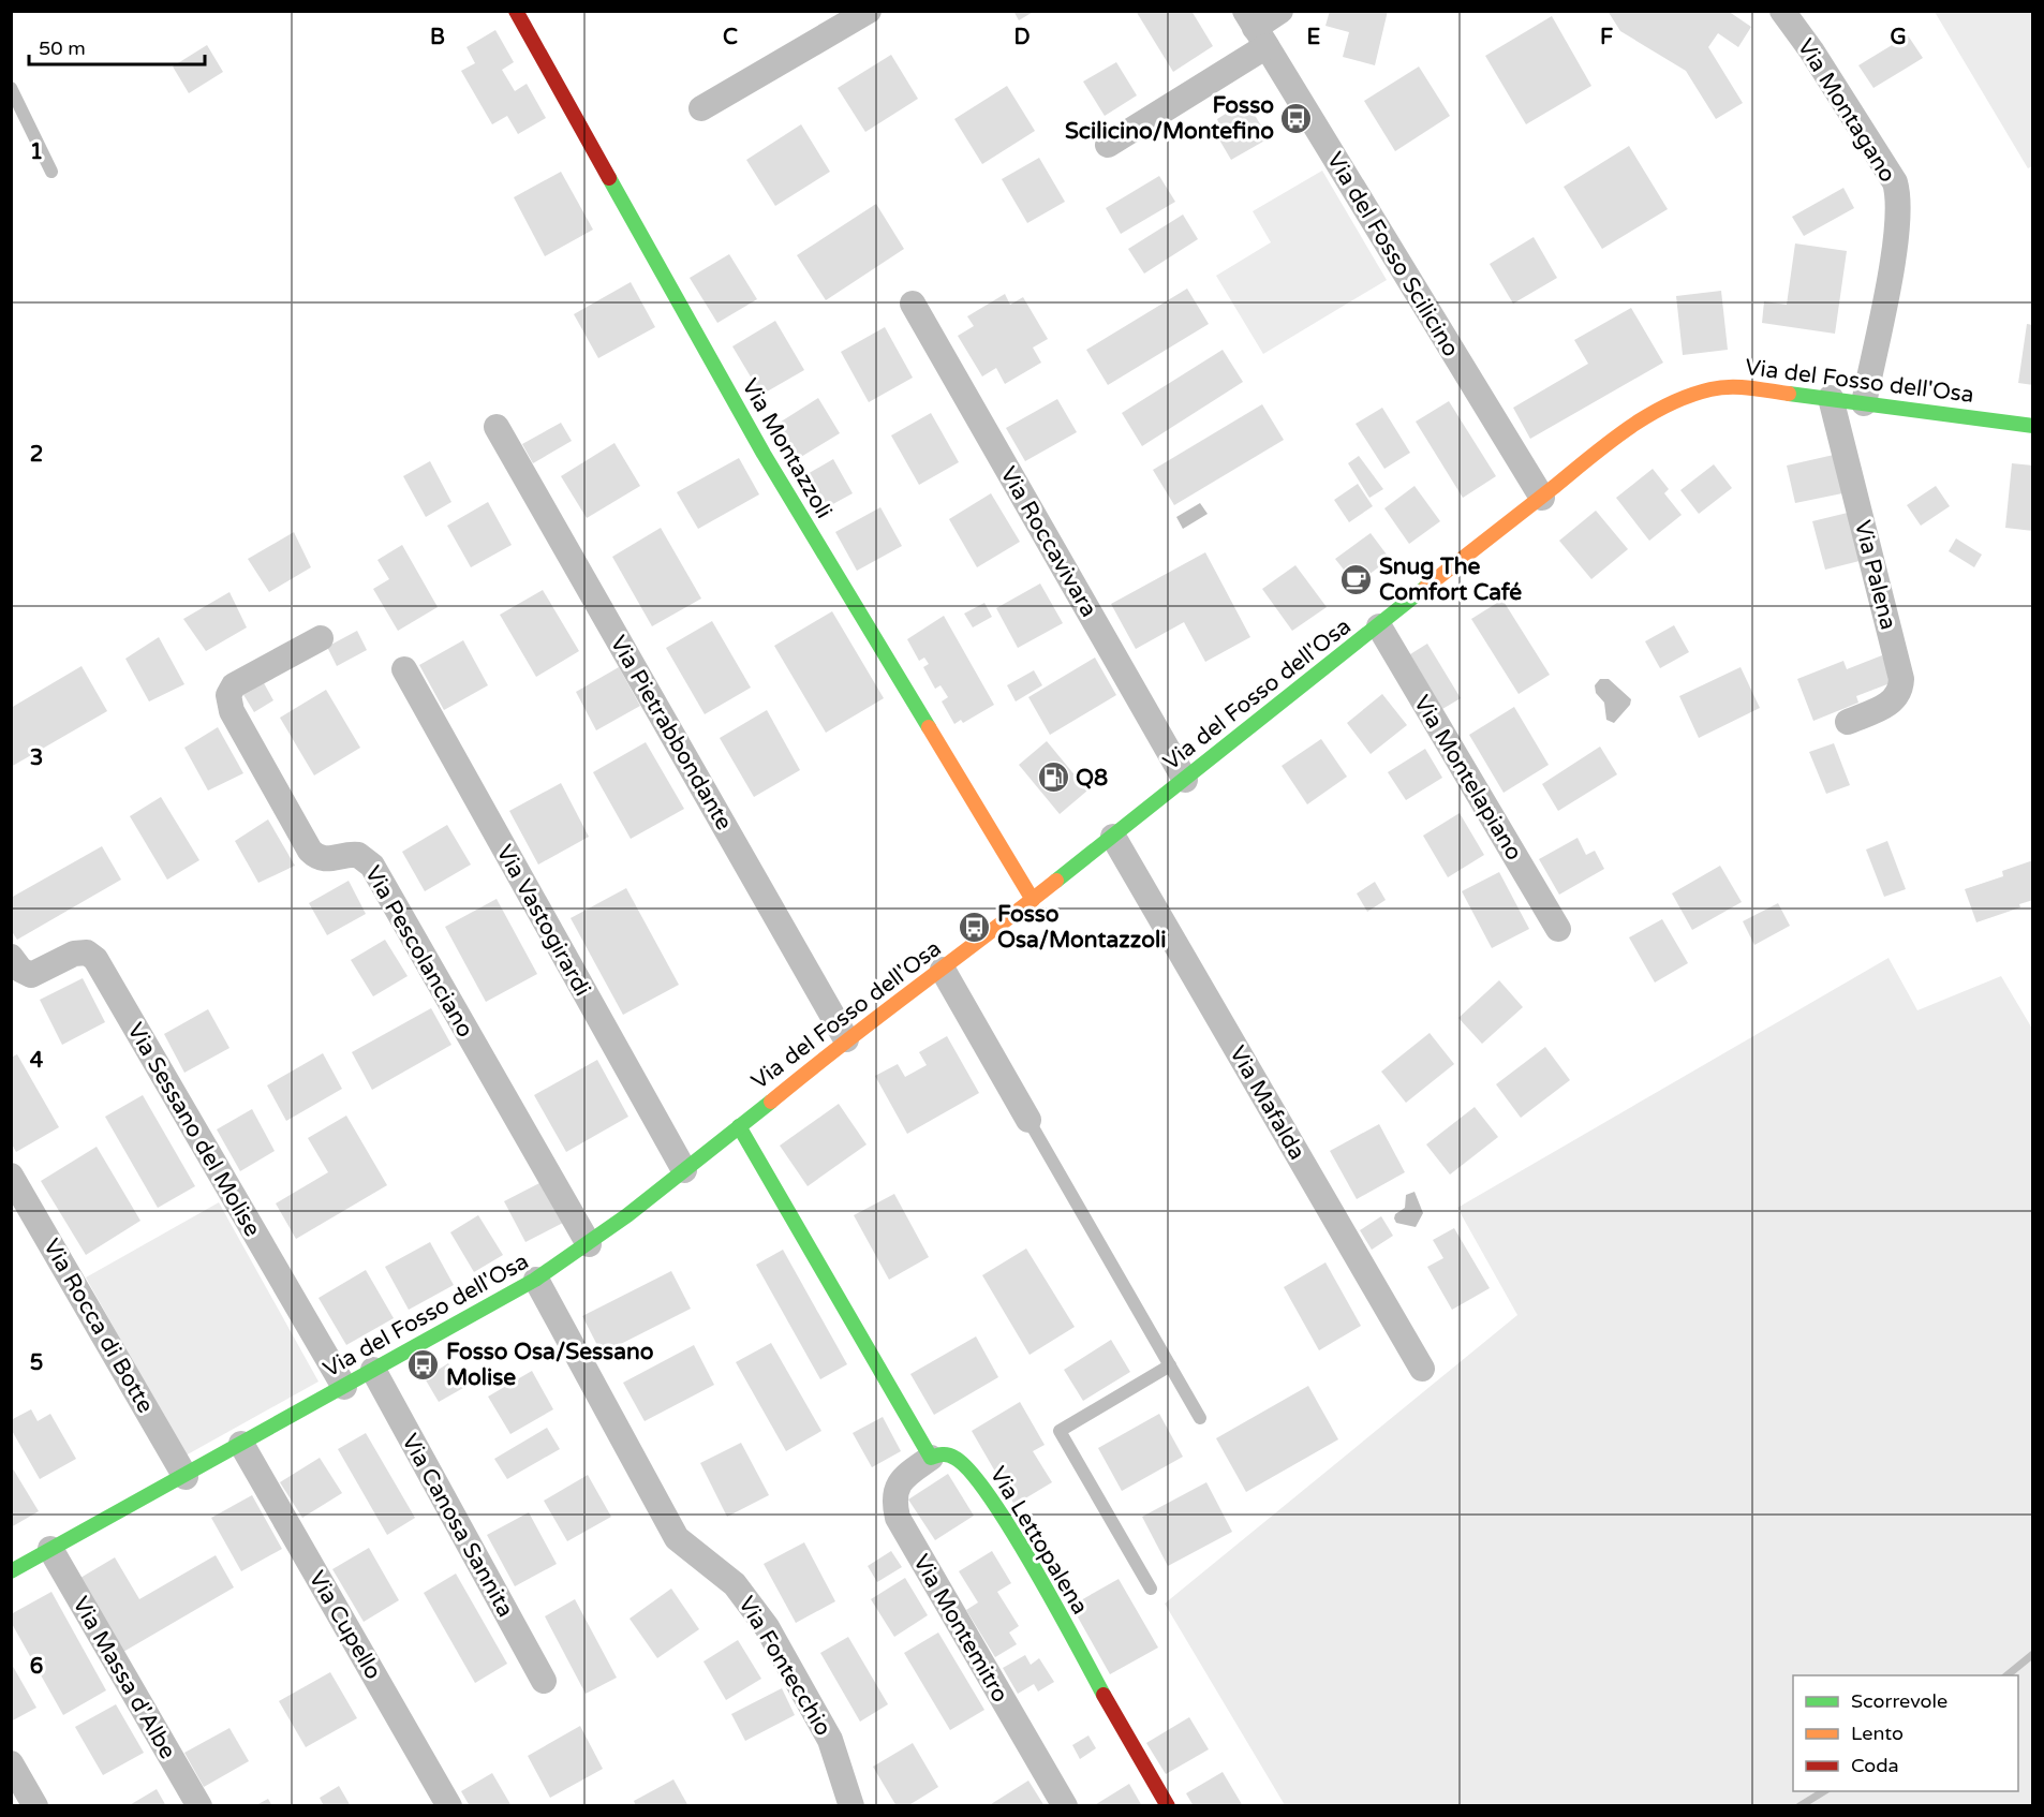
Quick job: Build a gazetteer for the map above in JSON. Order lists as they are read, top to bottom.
{
  "streets": {
    "street": [
      "Via Montagano",
      "Via del Fosso Scilicino",
      "Via del Fosso dell'Osa",
      "Via Montazzoli",
      "Via Roccavivara",
      "Via Palena",
      "Via Pietrabbondante",
      "Via Montelapiano",
      "Via Vastogirardi",
      "Via Pescolanciano",
      "Via Mafalda",
      "Via Sessano del Molise",
      "Via Rocca di Botte",
      "Via Canosa Sannita",
      "Via Lettopalena",
      "Via Cupello",
      "Via Montemitro",
      "Via Fontecchio",
      "Via Massa d'Albe"
    ]
  },
  "crossings": [
    ["Via Montagano", "Via del Fosso dell'Osa"],
    ["Via del Fosso Scilicino", "Via del Fosso dell'Osa"],
    ["Via del Fosso dell'Osa", "Via Montazzoli"],
    ["Via del Fosso dell'Osa", "Via Roccavivara"],
    ["Via del Fosso dell'Osa", "Via Palena"],
    ["Via del Fosso dell'Osa", "Via Pietrabbondante"],
    ["Via del Fosso dell'Osa", "Via Montelapiano"],
    ["Via del Fosso dell'Osa", "Via Vastogirardi"],
    ["Via del Fosso dell'Osa", "Via Pescolanciano"],
    ["Via del Fosso dell'Osa", "Via Mafalda"],
    ["Via del Fosso dell'Osa", "Via Sessano del Molise"],
    ["Via del Fosso dell'Osa", "Via Rocca di Botte"],
    ["Via del Fosso dell'Osa", "Via Canosa Sannita"],
    ["Via del Fosso dell'Osa", "Via Cupello"],
    ["Via del Fosso dell'Osa", "Via Fontecchio"],
    ["Via del Fosso dell'Osa", "Via Massa d'Albe"],
    ["Via Lettopalena", "Via Montemitro"]
  ],
  "places": {
    "bus stop": ["Fosso Scilicino/Montefino", "Fosso Osa/Montazzoli", "Fosso Osa/Sessano Molise"],
    "cafe": ["Snug The Comfort Café"],
    "fuel station": ["Q8"]
  },
  "legend": ["Scorrevole", "Lento", "Coda"],
  "scale_bar": "50 m",
  "grid": {
    "columns": [
      "B",
      "C",
      "D",
      "E",
      "F",
      "G"
    ],
    "rows": [
      "1",
      "2",
      "3",
      "4",
      "5",
      "6"
    ]
  }
}
